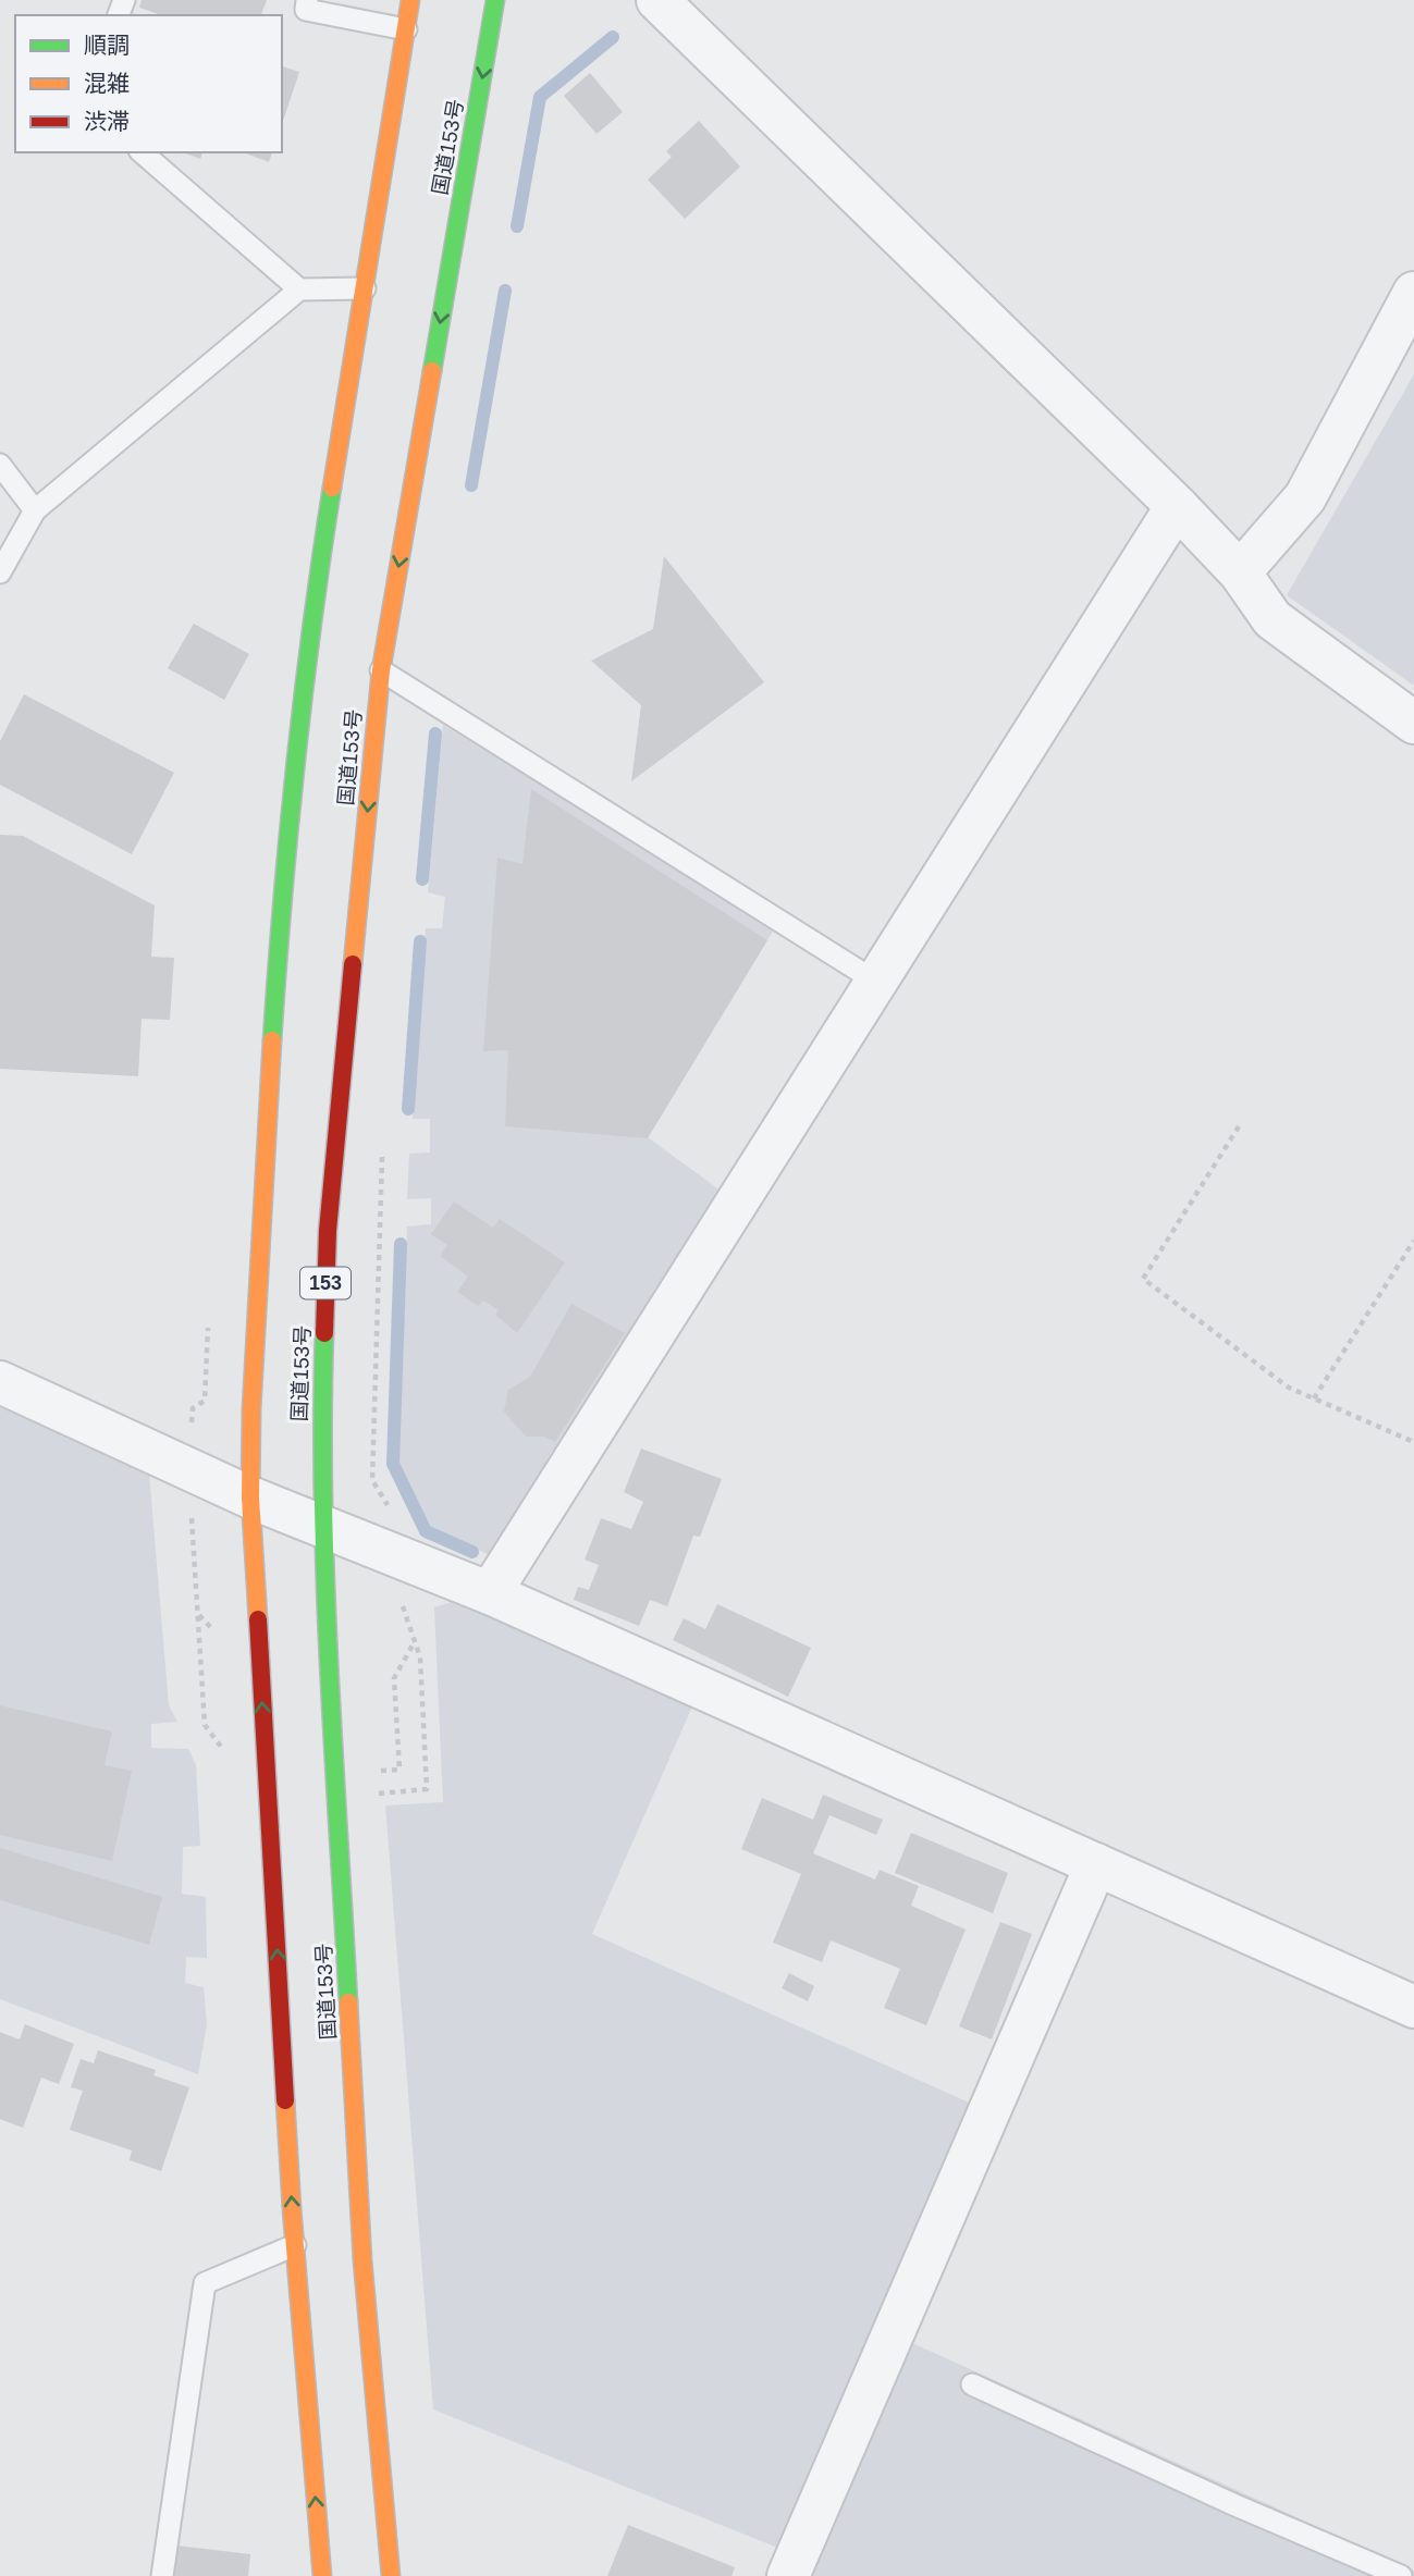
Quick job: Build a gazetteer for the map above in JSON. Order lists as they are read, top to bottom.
{
  "streets": {
    "highway": ["国道153号", "153"]
  },
  "legend": ["順調", "混雑", "渋滞"]
}
